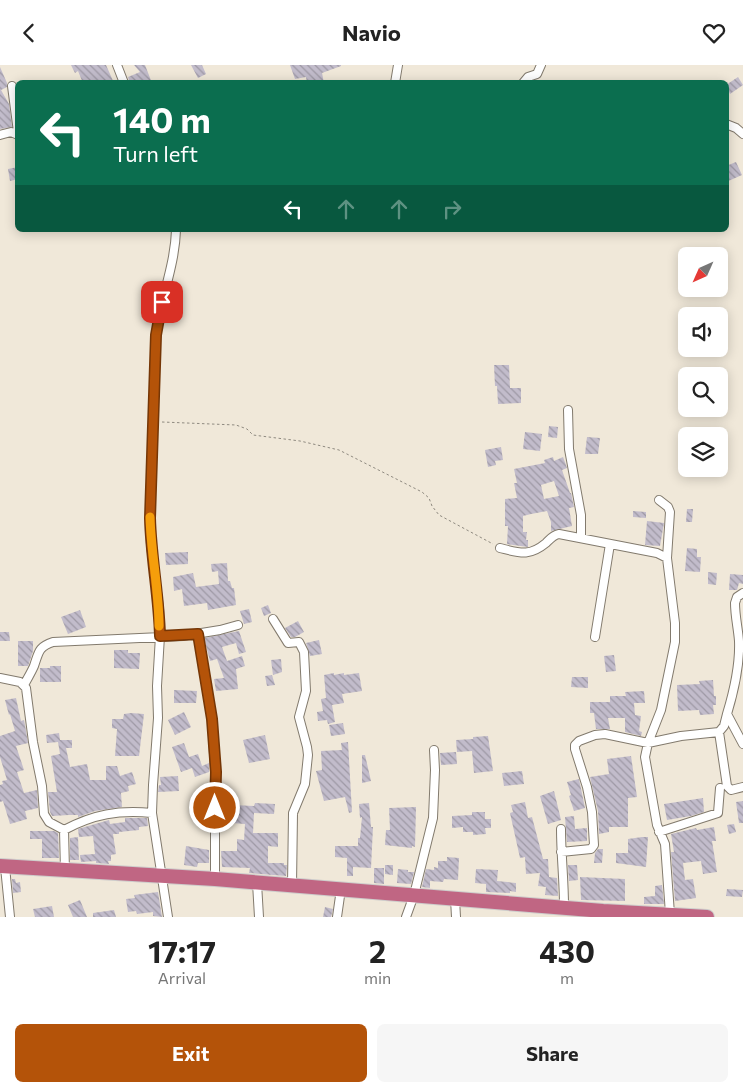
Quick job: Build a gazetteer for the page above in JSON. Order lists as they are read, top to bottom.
{
  "north": "bottom left",
  "page": {
    "header": "Navio",
    "turn": ["140 m", "Turn left"],
    "eta": [
      "17:17",
      "Arrival",
      "2",
      "min",
      "430",
      "m"
    ],
    "buttons": ["Exit", "Share"]
  }
}
